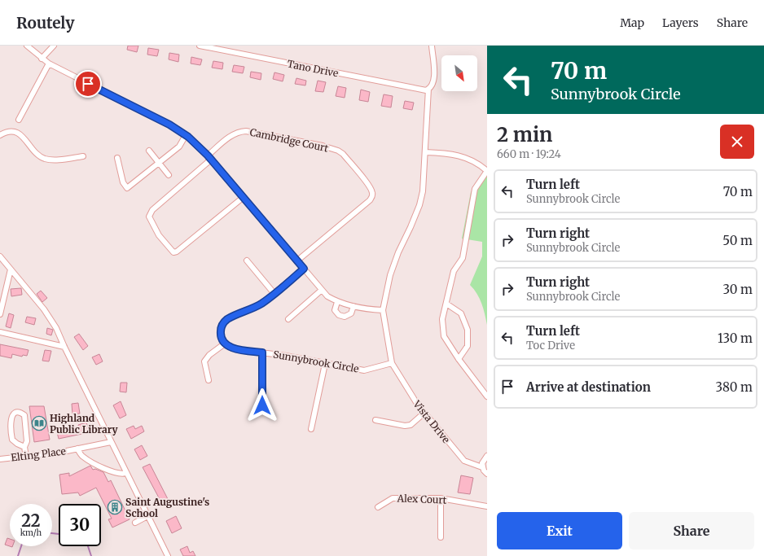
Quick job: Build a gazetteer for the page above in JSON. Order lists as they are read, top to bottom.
{
  "streets": {
    "street": [
      "Tano Drive",
      "Cambridge Court",
      "Sunnybrook Circle",
      "Vista Drive",
      "Elting Place",
      "Alex Court"
    ]
  },
  "crossings": [
    ["Tano Drive", "Vista Drive"],
    ["Sunnybrook Circle", "Vista Drive"]
  ],
  "places": {
    "library": ["Highland Public Library"],
    "building": ["Saint Augustine's School"]
  },
  "north": "bottom right",
  "page": {
    "header": "Routely",
    "nav": ["Map", "Layers", "Share"],
    "turn": ["70 m", "Sunnybrook Circle"],
    "heading": ["2 min", "660 m · 19:24"],
    "list": [
      {
        "name": "Turn left",
        "note": "Sunnybrook Circle",
        "value": "70 m"
      },
      {
        "name": "Turn right",
        "note": "Sunnybrook Circle",
        "value": "50 m"
      },
      {
        "name": "Turn right",
        "note": "Sunnybrook Circle",
        "value": "30 m"
      },
      {
        "name": "Turn left",
        "note": "Toc Drive",
        "value": "130 m"
      },
      {
        "name": "Arrive at destination",
        "value": "380 m"
      }
    ],
    "speed": "22 km/h",
    "limit": "30",
    "buttons": ["Exit", "Share"]
  }
}
